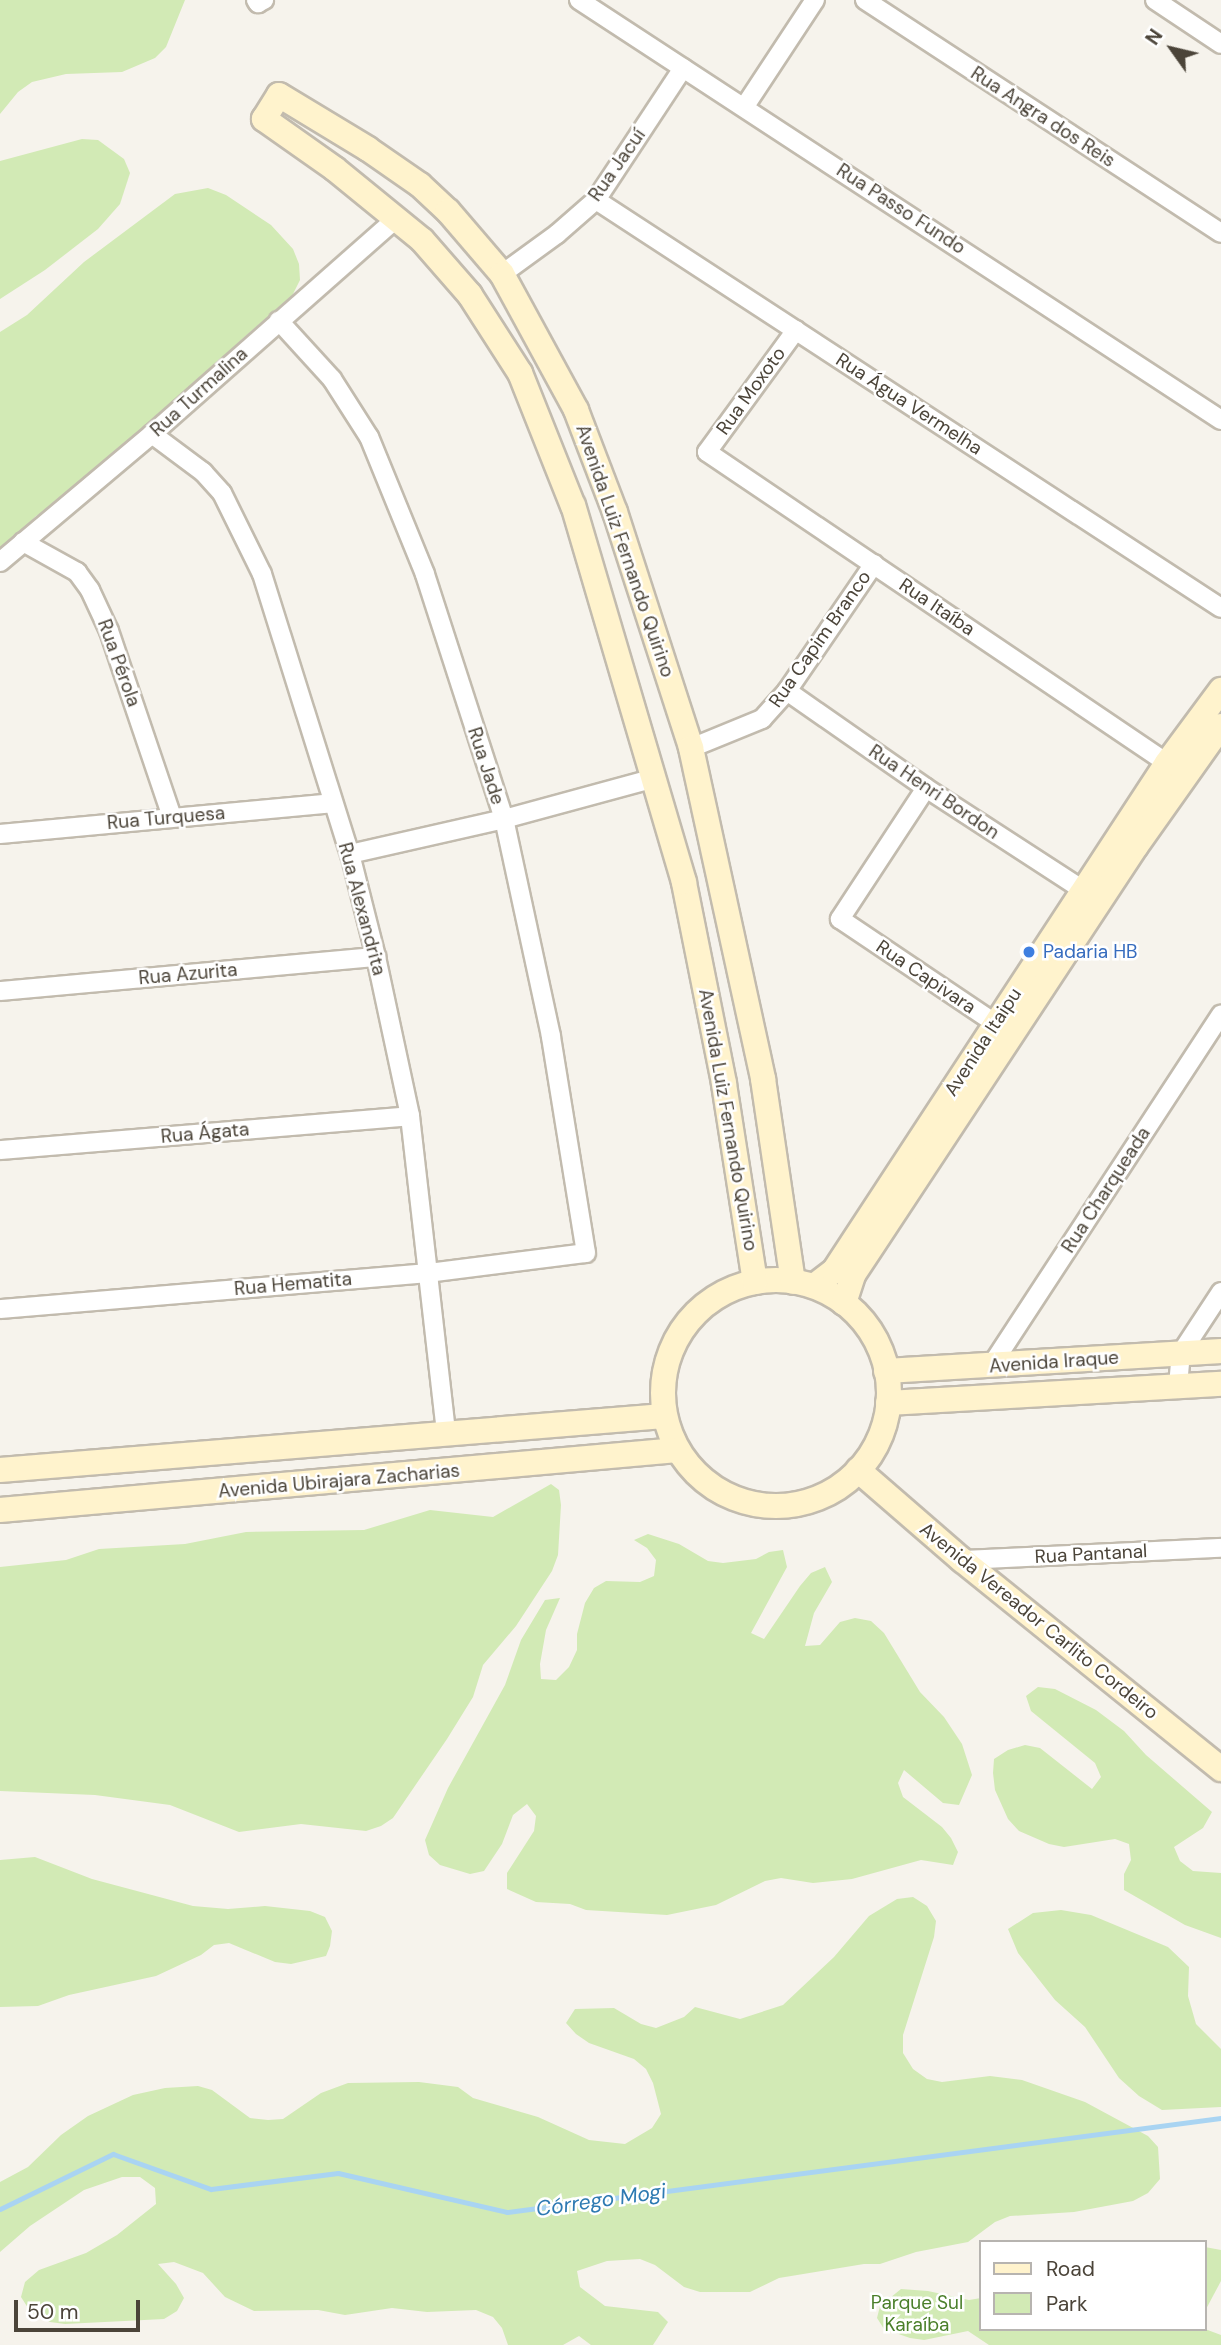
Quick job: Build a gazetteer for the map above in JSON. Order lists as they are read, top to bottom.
{
  "streets": {
    "street": [
      "Rua Angra dos Reis",
      "Rua Jacuí",
      "Rua Passo Fundo",
      "Rua Moxoto",
      "Rua Turmalina",
      "Rua Água Vermelha",
      "Avenida Luiz Fernando Quirino",
      "Rua Itaíba",
      "Rua Capim Branco",
      "Rua Pérola",
      "Rua Jade",
      "Rua Henri Bordon",
      "Rua Turquesa",
      "Rua Alexandrita",
      "Rua Azurita",
      "Rua Capivara",
      "Avenida Itaipu",
      "Rua Ágata",
      "Rua Charqueada",
      "Rua Hematita",
      "Avenida Iraque",
      "Avenida Ubirajara Zacharias",
      "Rua Pantanal",
      "Avenida Vereador Carlito Cordeiro"
    ]
  },
  "crossings": [
    ["Rua Jacuí", "Rua Passo Fundo"],
    ["Rua Jacuí", "Rua Água Vermelha"],
    ["Rua Jacuí", "Avenida Luiz Fernando Quirino"],
    ["Rua Moxoto", "Rua Água Vermelha"],
    ["Rua Moxoto", "Rua Itaíba"],
    ["Rua Turmalina", "Avenida Luiz Fernando Quirino"],
    ["Rua Turmalina", "Rua Pérola"],
    ["Rua Turmalina", "Rua Jade"],
    ["Rua Turmalina", "Rua Alexandrita"],
    ["Avenida Luiz Fernando Quirino", "Rua Capim Branco"],
    ["Avenida Luiz Fernando Quirino", "Avenida Itaipu"],
    ["Avenida Luiz Fernando Quirino", "Avenida Iraque"],
    ["Avenida Luiz Fernando Quirino", "Avenida Ubirajara Zacharias"],
    ["Avenida Luiz Fernando Quirino", "Avenida Vereador Carlito Cordeiro"],
    ["Rua Itaíba", "Rua Capim Branco"],
    ["Rua Itaíba", "Avenida Itaipu"],
    ["Rua Capim Branco", "Rua Henri Bordon"],
    ["Rua Pérola", "Rua Turquesa"],
    ["Rua Jade", "Rua Hematita"],
    ["Rua Henri Bordon", "Rua Capivara"],
    ["Rua Henri Bordon", "Avenida Itaipu"],
    ["Rua Turquesa", "Rua Alexandrita"],
    ["Rua Alexandrita", "Rua Azurita"],
    ["Rua Alexandrita", "Rua Ágata"],
    ["Rua Alexandrita", "Rua Hematita"],
    ["Rua Alexandrita", "Avenida Ubirajara Zacharias"],
    ["Rua Capivara", "Avenida Itaipu"],
    ["Avenida Itaipu", "Avenida Iraque"],
    ["Avenida Itaipu", "Avenida Ubirajara Zacharias"],
    ["Avenida Itaipu", "Avenida Vereador Carlito Cordeiro"],
    ["Rua Charqueada", "Avenida Iraque"],
    ["Avenida Iraque", "Avenida Ubirajara Zacharias"],
    ["Avenida Iraque", "Avenida Vereador Carlito Cordeiro"],
    ["Avenida Ubirajara Zacharias", "Avenida Vereador Carlito Cordeiro"],
    ["Rua Pantanal", "Avenida Vereador Carlito Cordeiro"]
  ],
  "water": ["Córrego Mogi"],
  "parks": ["Parque Sul Karaíba"],
  "places": ["Padaria HB"],
  "legend": ["Road", "Park"],
  "scale_bar": "50 m",
  "north": "top left"
}
